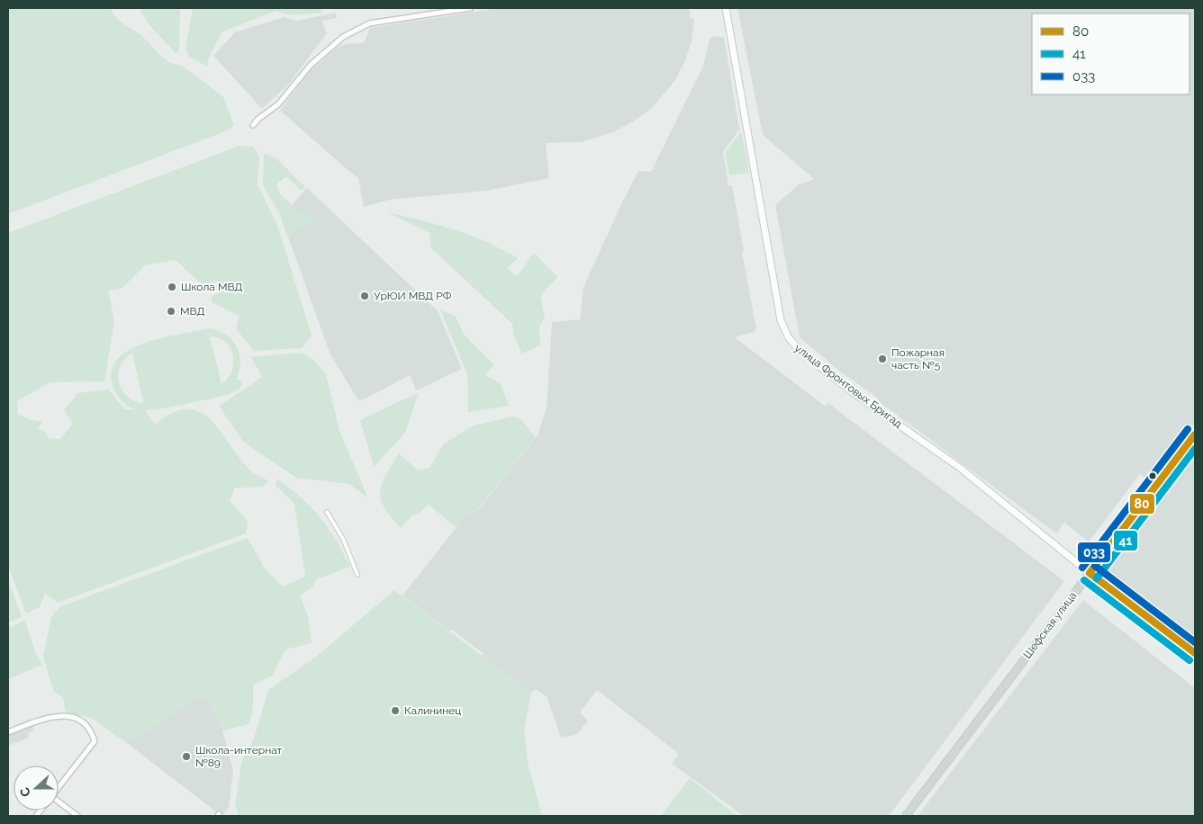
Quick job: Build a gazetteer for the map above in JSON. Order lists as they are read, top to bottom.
{
  "streets": {
    "main road": ["улица Фронтовых Бригад", "Шефская улица"]
  },
  "crossings": [
    ["улица Фронтовых Бригад", "Шефская улица"]
  ],
  "places": [
    "Школа МВД",
    "УрЮИ МВД РФ",
    "МВД",
    "Пожарная часть №5",
    "Калининец",
    "Школа-интернат №89"
  ],
  "lines": ["transit line 033", "transit line 80", "transit line 41"],
  "legend": ["80", "41", "033"],
  "north": "left"
}
